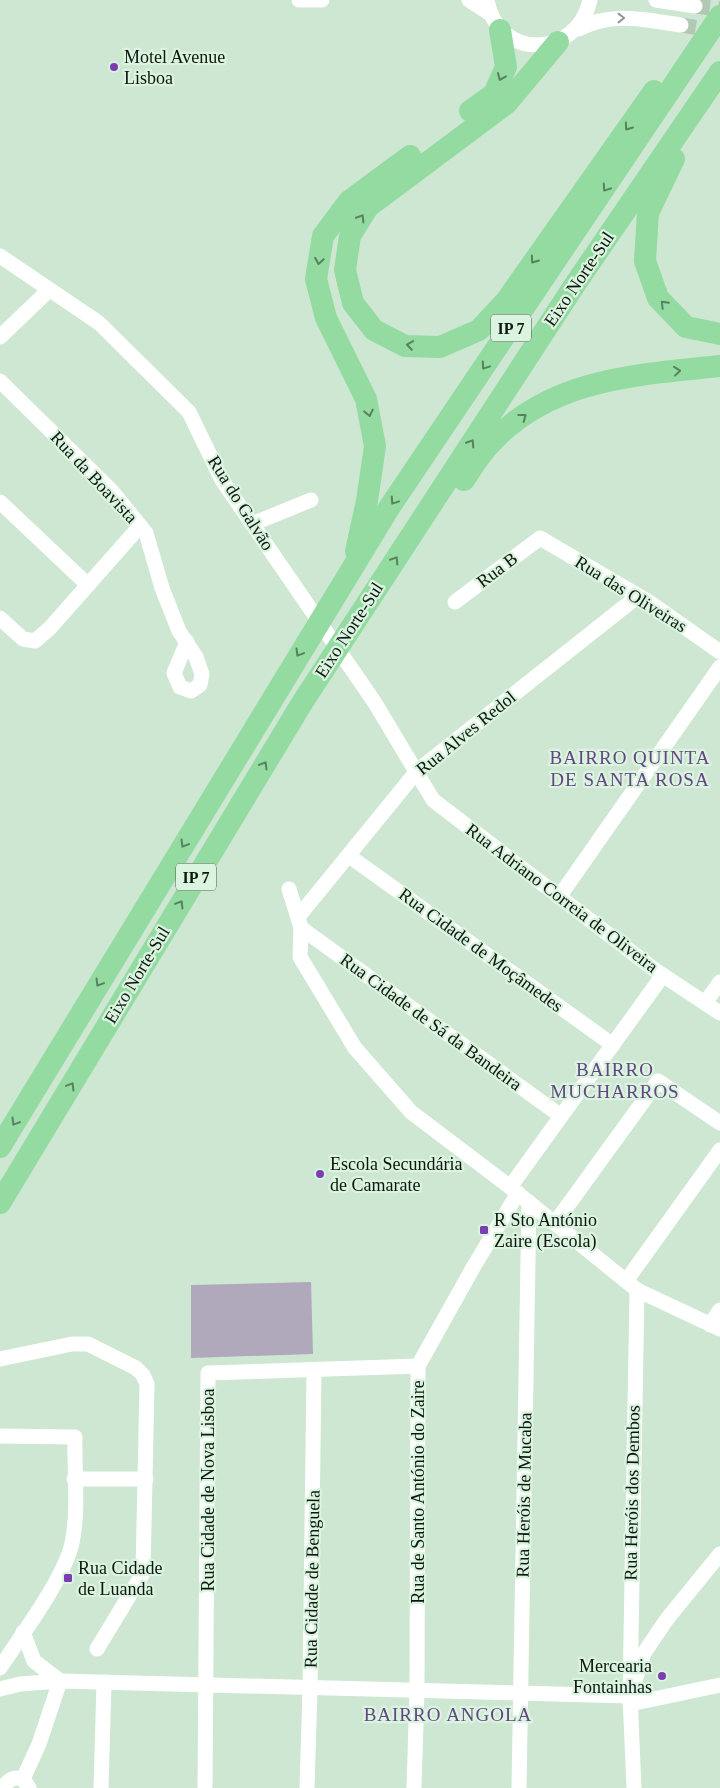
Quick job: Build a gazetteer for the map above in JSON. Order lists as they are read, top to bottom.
{
  "streets": {
    "highway": ["Eixo Norte-Sul", "IP 7"],
    "street": [
      "Rua da Boavista",
      "Rua do Galvão",
      "Rua B",
      "Rua das Oliveiras",
      "Rua Alves Redol",
      "Rua Adriano Correia de Oliveira",
      "Rua Cidade de Moçâmedes",
      "Rua Cidade de Sá da Bandeira",
      "Rua Cidade de Nova Lisboa",
      "Rua de Santo António do Zaire",
      "Rua Heróis dos Dembos",
      "Rua Heróis de Mucaba",
      "Rua Cidade de Benguela"
    ]
  },
  "crossings": [
    ["Rua do Galvão", "Rua Alves Redol"],
    ["Rua do Galvão", "Rua Adriano Correia de Oliveira"],
    ["Rua B", "Rua das Oliveiras"],
    ["Rua das Oliveiras", "Rua Alves Redol"],
    ["Rua Alves Redol", "Rua Adriano Correia de Oliveira"],
    ["Rua Alves Redol", "Rua Cidade de Moçâmedes"],
    ["Rua Alves Redol", "Rua Cidade de Sá da Bandeira"],
    ["Rua Adriano Correia de Oliveira", "Rua de Santo António do Zaire"],
    ["Rua Cidade de Moçâmedes", "Rua de Santo António do Zaire"],
    ["Rua Cidade de Sá da Bandeira", "Rua de Santo António do Zaire"],
    ["Rua Cidade de Nova Lisboa", "Rua de Santo António do Zaire"],
    ["Rua Cidade de Nova Lisboa", "Rua Cidade de Benguela"],
    ["Rua de Santo António do Zaire", "Rua Heróis de Mucaba"]
  ],
  "districts": ["BAIRRO QUINTA DE SANTA ROSA", "BAIRRO MUCHARROS", "BAIRRO ANGOLA"],
  "places": {
    "other": ["Motel Avenue Lisboa", "Escola Secundária de Camarate", "Mercearia Fontainhas"],
    "transit": ["R Sto António Zaire (Escola)", "Rua Cidade de Luanda"]
  }
}
